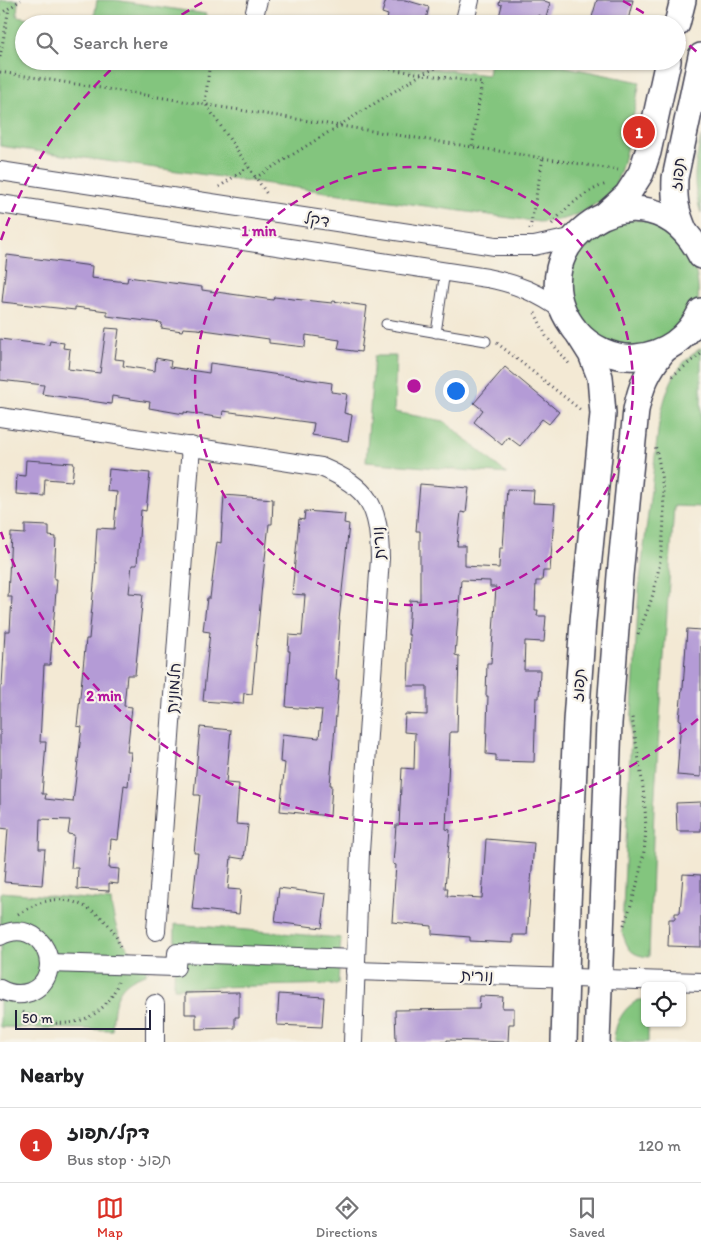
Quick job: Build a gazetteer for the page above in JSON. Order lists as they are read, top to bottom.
{
  "streets": {
    "street": [
      "תפוז",
      "דקל",
      "נורית",
      "חלמונית"
    ]
  },
  "crossings": [
    ["תפוז", "דקל"],
    ["תפוז", "נורית"],
    ["נורית", "חלמונית"]
  ],
  "scale_bar": "50 m",
  "page": {
    "search": "Search here",
    "pins": "1",
    "scale": "50 m",
    "heading": "Nearby",
    "list": [
      {
        "mark": "1",
        "name": "דקל/תפוז",
        "note": "Bus stop · תפוז",
        "value": "120 m"
      }
    ],
    "nav": ["Map", "Directions", "Saved"]
  },
  "rings": ["1 min", "2 min"]
}
